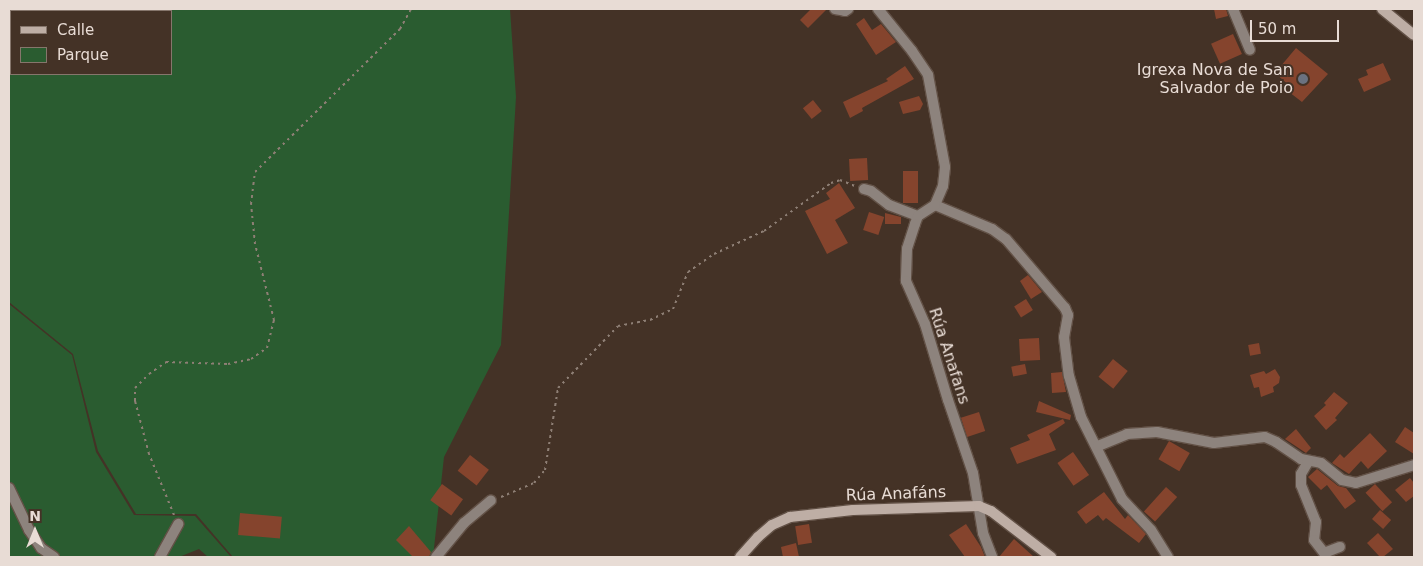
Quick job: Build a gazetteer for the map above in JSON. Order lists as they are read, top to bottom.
{
  "streets": {
    "street": ["Rúa Anafans", "Rúa Anafáns"]
  },
  "crossings": [
    ["Rúa Anafans", "Rúa Anafáns"]
  ],
  "places": ["Igrexa Nova de San Salvador de Poio"],
  "legend": ["Calle", "Parque"],
  "scale_bar": "50 m",
  "north": "top"
}
